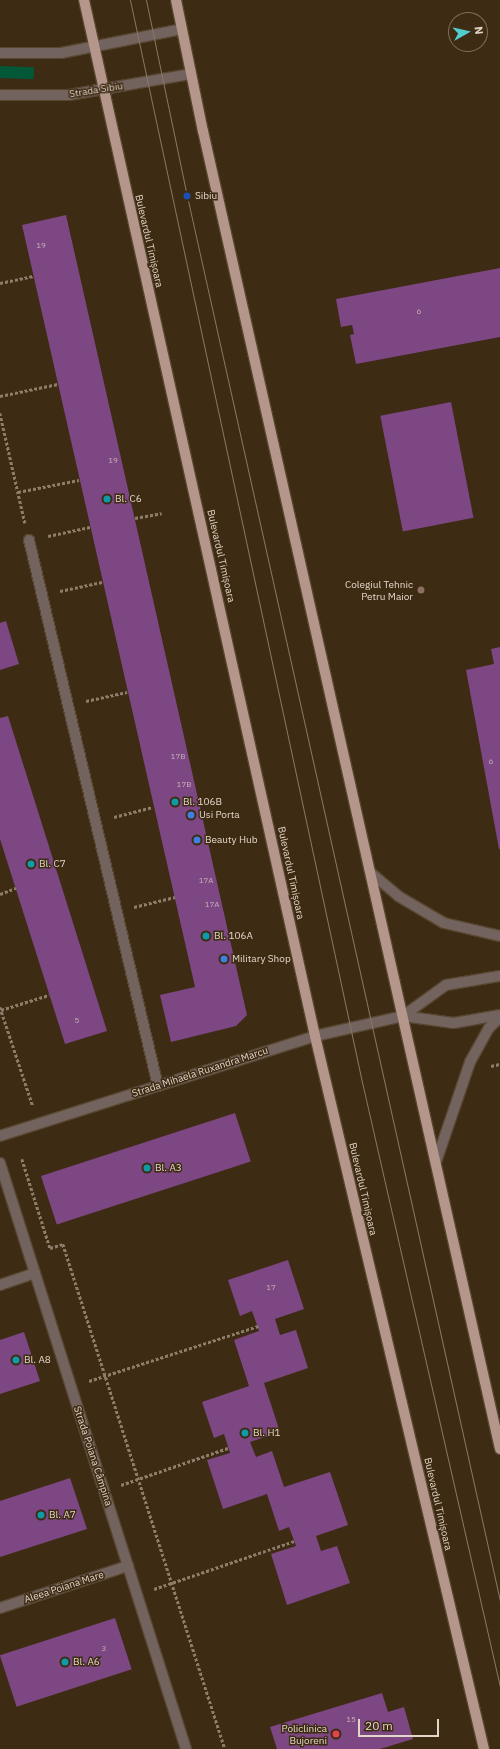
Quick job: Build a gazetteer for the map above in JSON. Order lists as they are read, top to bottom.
{
  "streets": {
    "main road": ["Bulevardul Timișoara"],
    "street": [
      "Strada Sibiu",
      "Strada Mihaela Ruxandra Marcu",
      "Strada Poiana Câmpina",
      "Aleea Poiana Mare"
    ]
  },
  "crossings": [
    ["Strada Sibiu", "Bulevardul Timișoara"],
    ["Bulevardul Timișoara", "Strada Mihaela Ruxandra Marcu"],
    ["Strada Poiana Câmpina", "Aleea Poiana Mare"]
  ],
  "places": [
    "Sibiu",
    "Bl. C6",
    "Colegiul Tehnic Petru Maior",
    "Bl. 106B",
    "Usi Porta",
    "Beauty Hub",
    "Bl. C7",
    "Bl. 106A",
    "Military Shop",
    "Bl. A3",
    "Bl. A8",
    "Bl. H1",
    "Bl. A7",
    "Bl. A6",
    "Policlinica Bujoreni"
  ],
  "house_numbers": [
    "19",
    "6",
    "19",
    "17B",
    "6",
    "17B",
    "17A",
    "17A",
    "5",
    "17",
    "3",
    "15"
  ],
  "scale_bar": "20 m",
  "north": "right"
}
